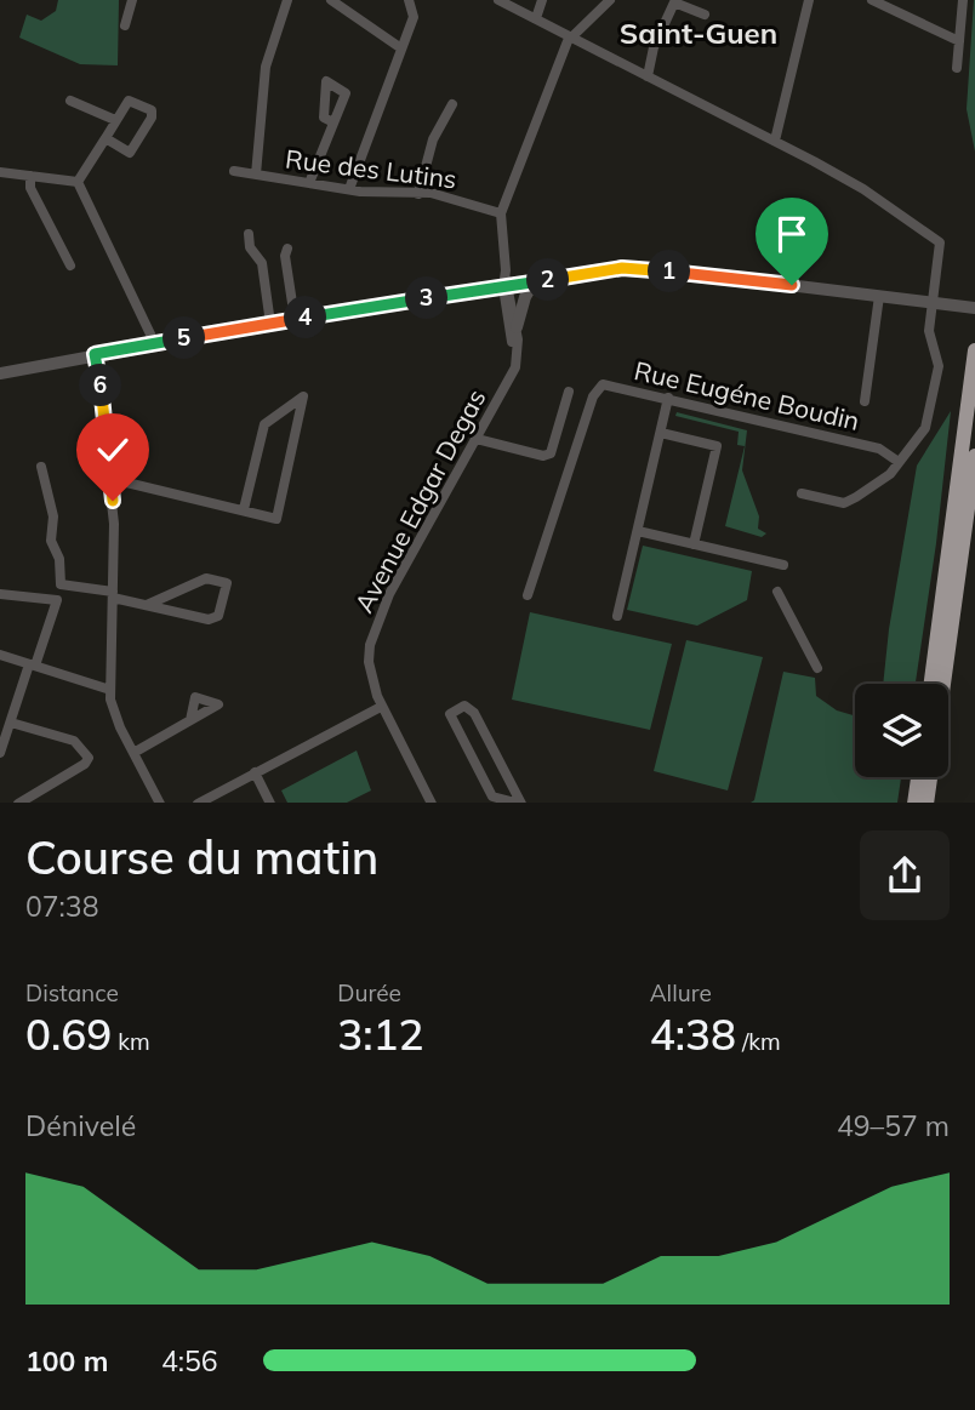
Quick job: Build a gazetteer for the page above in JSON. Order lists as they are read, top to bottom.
{
  "streets": {
    "street": ["Rue des Lutins", "Rue Eugéne Boudin", "Avenue Edgar Degas"]
  },
  "districts": ["Saint-Guen"],
  "page": {
    "pins": [
      "1",
      "2",
      "3",
      "4",
      "5",
      "6"
    ],
    "heading": ["Course du matin", "07:38"],
    "stats": [
      ["Distance", "0.69 km"],
      ["Durée", "3:12"],
      ["Allure", "4:38 /km"]
    ],
    "chart": ["Dénivelé", "49–57 m"],
    "list": [
      {
        "name": "100 m",
        "note": "4:56"
      }
    ]
  }
}
